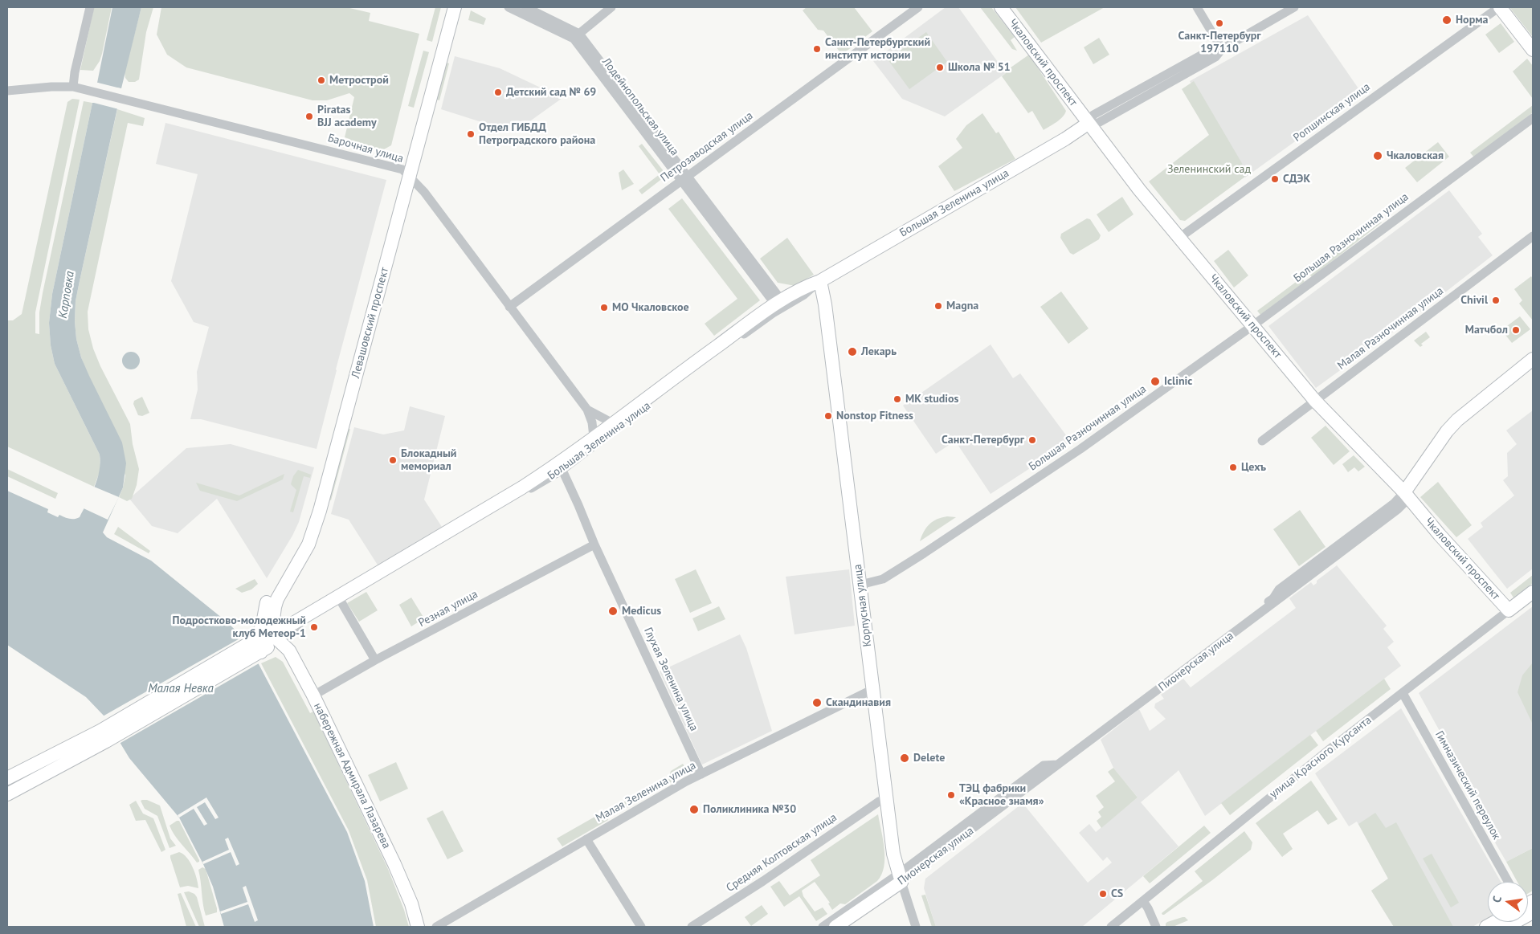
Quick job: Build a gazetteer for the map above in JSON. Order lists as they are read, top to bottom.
{
  "streets": {
    "street": [
      "Чкаловский проспект",
      "Лодейнопольская улица",
      "Ропшинская улица",
      "Петрозаводская улица",
      "Барочная улица",
      "Большая Зеленина улица",
      "Большая Разночинная улица",
      "Левашовский проспект",
      "Малая Разночинная улица",
      "Корпусная улица",
      "Резная улица",
      "Пионерская улица",
      "Глухая Зеленина улица",
      "улица Красного Курсанта",
      "набережная Адмирала Лазарева",
      "Гимназический переулок",
      "Малая Зеленина улица",
      "Средняя Колтовская улица"
    ]
  },
  "crossings": [
    ["Чкаловский проспект", "Ропшинская улица"],
    ["Чкаловский проспект", "Большая Зеленина улица"],
    ["Чкаловский проспект", "Большая Разночинная улица"],
    ["Чкаловский проспект", "Малая Разночинная улица"],
    ["Чкаловский проспект", "Пионерская улица"],
    ["Чкаловский проспект", "улица Красного Курсанта"],
    ["Лодейнопольская улица", "Петрозаводская улица"],
    ["Лодейнопольская улица", "Большая Зеленина улица"],
    ["Петрозаводская улица", "Барочная улица"],
    ["Барочная улица", "Большая Зеленина улица"],
    ["Барочная улица", "Левашовский проспект"],
    ["Большая Зеленина улица", "Левашовский проспект"],
    ["Большая Зеленина улица", "Корпусная улица"],
    ["Большая Зеленина улица", "Глухая Зеленина улица"],
    ["Большая Зеленина улица", "набережная Адмирала Лазарева"],
    ["Большая Разночинная улица", "Корпусная улица"],
    ["Левашовский проспект", "набережная Адмирала Лазарева"],
    ["Корпусная улица", "Пионерская улица"],
    ["Корпусная улица", "Малая Зеленина улица"],
    ["Корпусная улица", "Средняя Колтовская улица"],
    ["Резная улица", "Глухая Зеленина улица"],
    ["Резная улица", "набережная Адмирала Лазарева"],
    ["Глухая Зеленина улица", "Малая Зеленина улица"],
    ["улица Красного Курсанта", "Гимназический переулок"]
  ],
  "water": ["Карповка", "Малая Невка"],
  "parks": ["Зеленинский сад"],
  "places": [
    "Норма",
    "Санкт-Петербург 197110",
    "Санкт-Петербургский институт истории",
    "Школа № 51",
    "Метрострой",
    "Детский сад № 69",
    "Piratas BJJ academy",
    "Отдел ГИБДД Петроградского района",
    "Чкаловская",
    "СДЭК",
    "Chivil",
    "Magna",
    "МО Чкаловское",
    "Матчбол",
    "Лекарь",
    "Iclinic",
    "MK studios",
    "Nonstop Fitness",
    "Санкт-Петербург",
    "Блокадный мемориал",
    "Цехъ",
    "Medicus",
    "Подростково-молодежный клуб Метеор-1",
    "Скандинавия",
    "Delete",
    "ТЭЦ фабрики «Красное знамя»",
    "Поликлиника №30",
    "CS"
  ],
  "north": "left"
}
